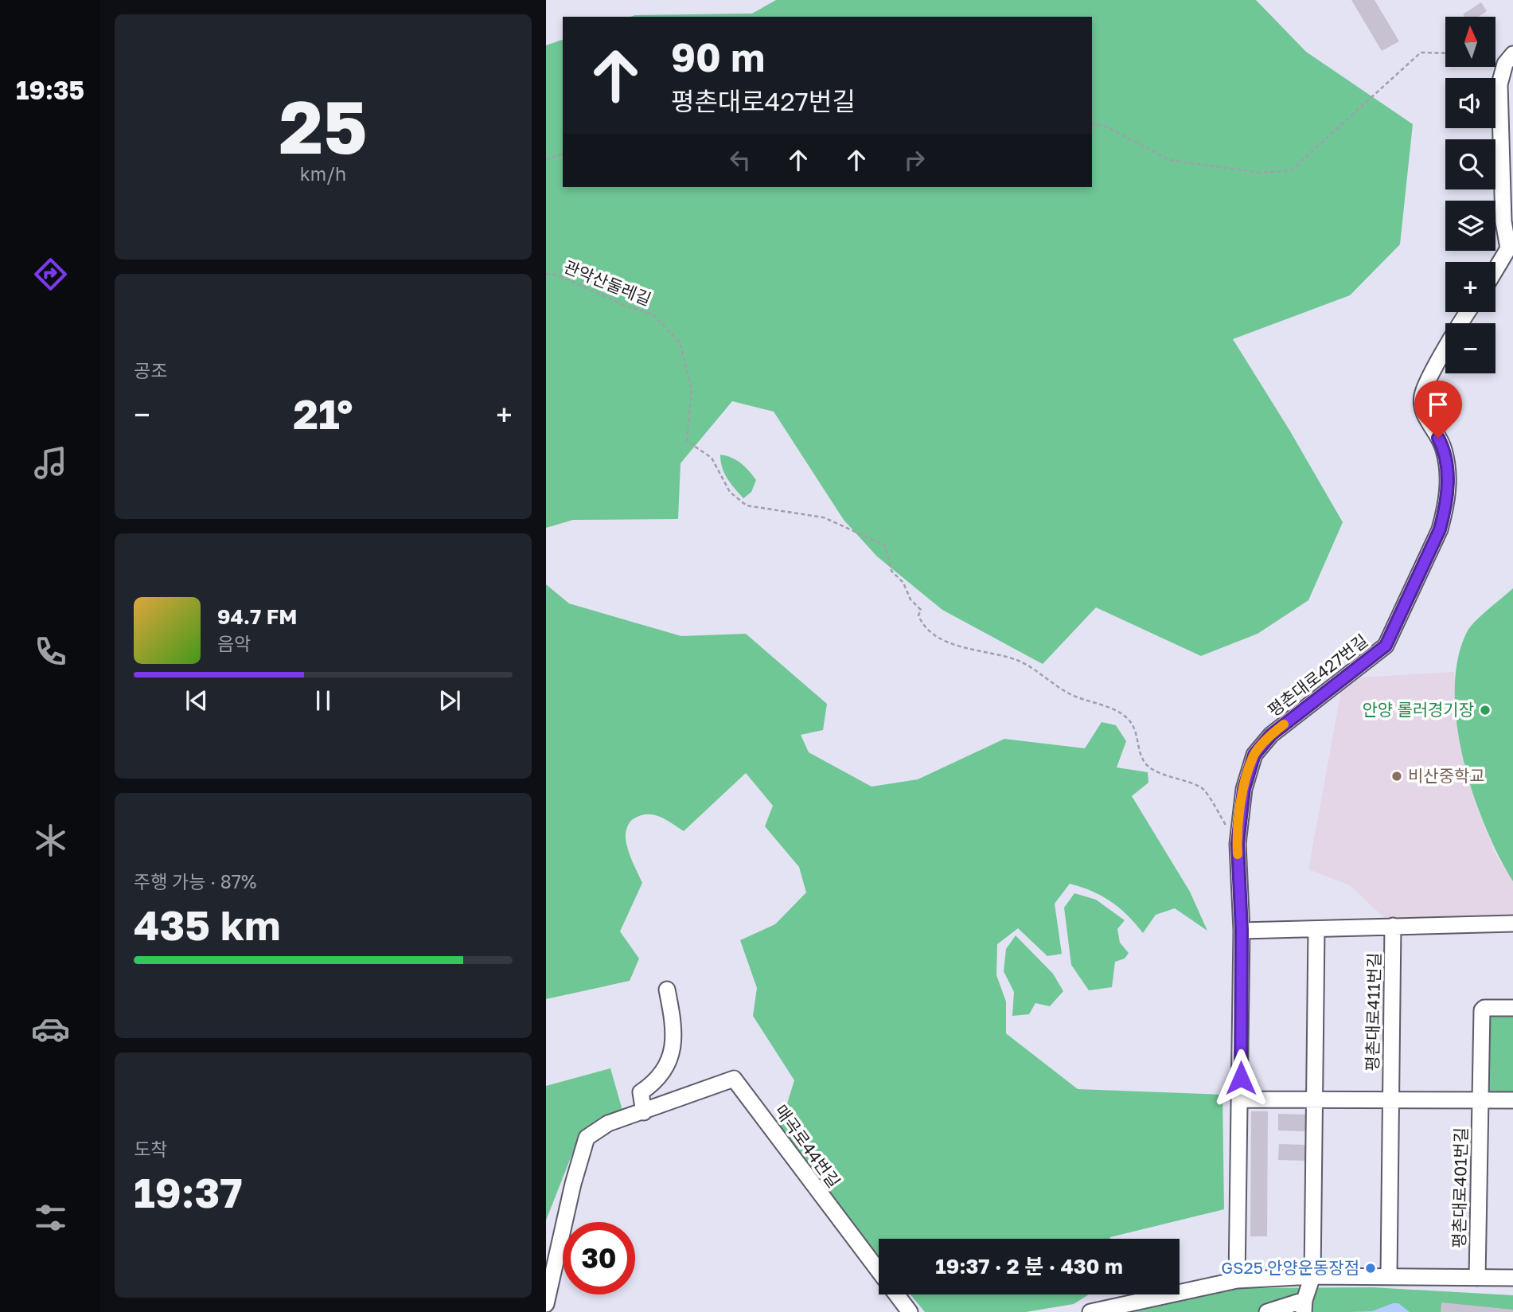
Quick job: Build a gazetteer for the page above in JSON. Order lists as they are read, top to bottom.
{
  "streets": {
    "street": [
      "평촌대로427번길",
      "평촌대로411번길",
      "매곡로44번길",
      "평촌대로401번길"
    ],
    "path": ["관악산둘레길"]
  },
  "crossings": [
    ["관악산둘레길", "평촌대로427번길"]
  ],
  "places": ["안양 롤러경기장", "비산중학교", "GS25 안양운동장점"],
  "north": "top",
  "page": {
    "tabs": "19:35",
    "tile": [
      ["25", "km/h"],
      "공조",
      ["주행 가능 · 87%", "435 km"],
      ["도착", "19:37"]
    ],
    "map_buttons": ["+", "−"],
    "turn": ["90 m", "평촌대로427번길"],
    "heat": ["−", "21°", "+"],
    "song": ["94.7 FM", "음악"],
    "limit": "30",
    "trip": "19:37 · 2 분 · 430 m"
  }
}
